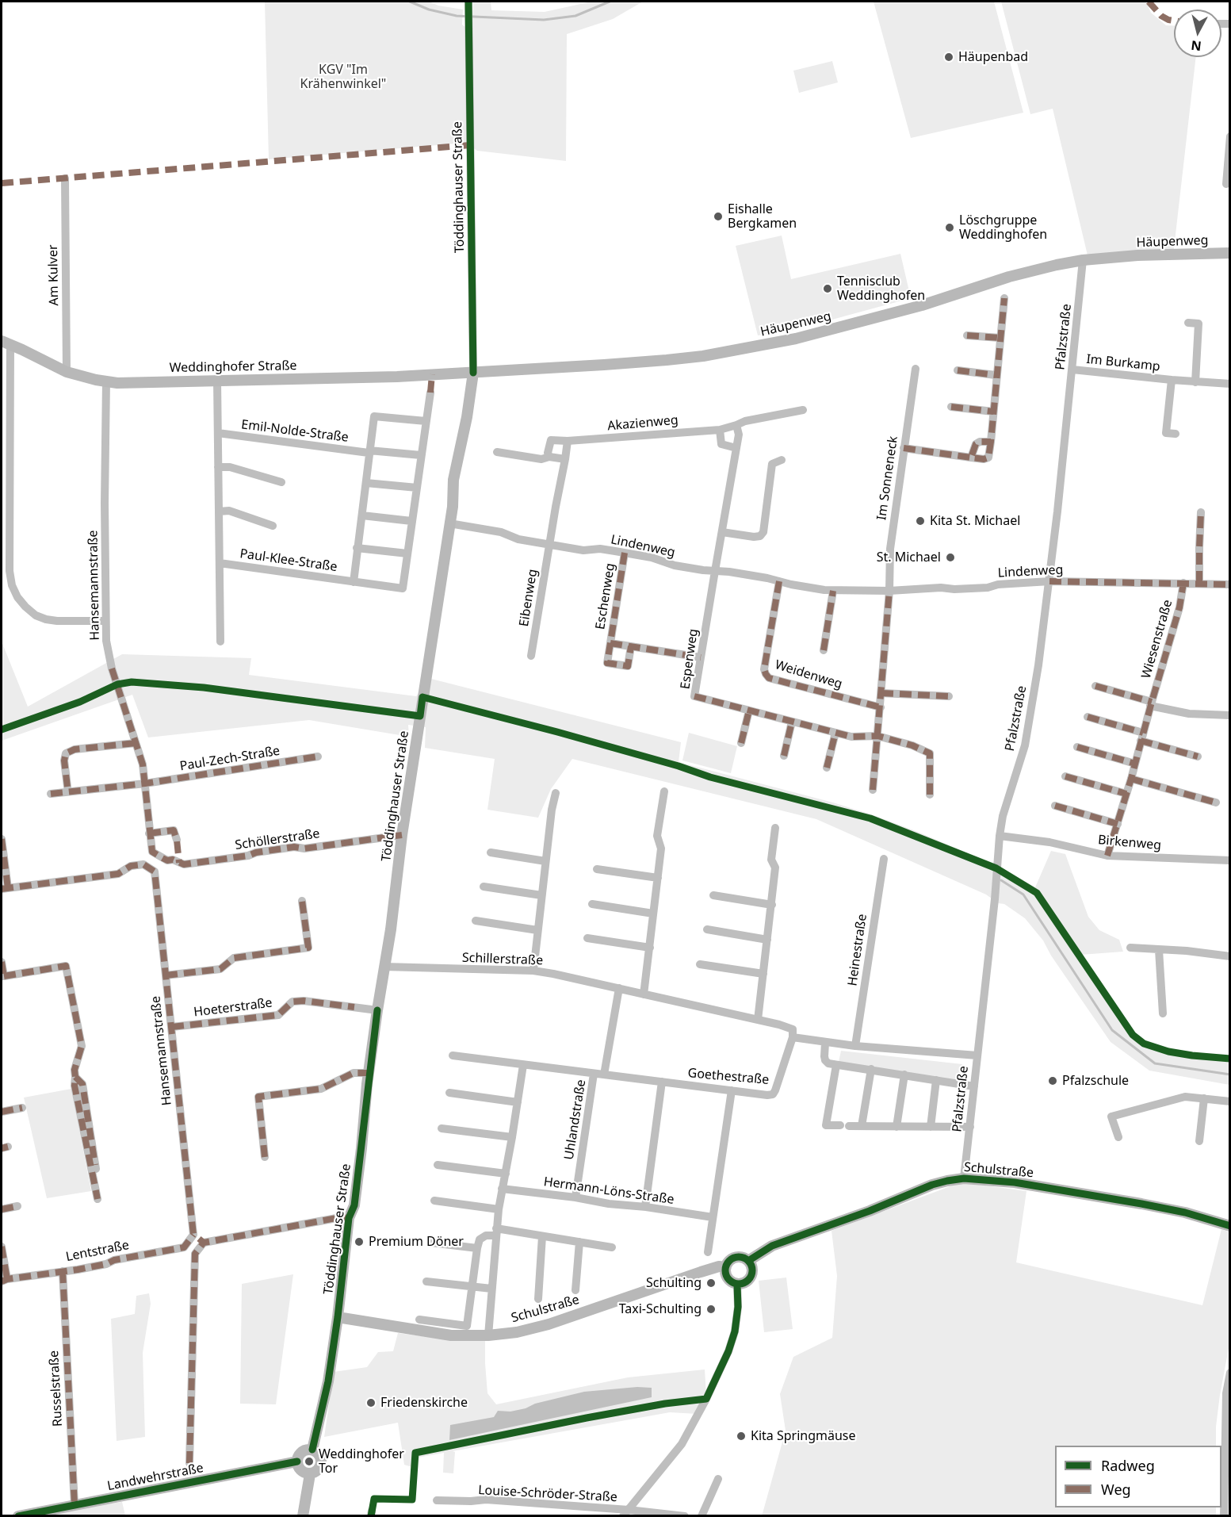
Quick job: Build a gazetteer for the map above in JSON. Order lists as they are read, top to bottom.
{
  "streets": {
    "street": [
      "Töddinghauser Straße",
      "Häupenweg",
      "Am Kulver",
      "Pfalzstraße",
      "Im Burkamp",
      "Weddinghofer Straße",
      "Akazienweg",
      "Emil-Nolde-Straße",
      "Im Sonneneck",
      "Lindenweg",
      "Paul-Klee-Straße",
      "Hansemannstraße",
      "Eschenweg",
      "Eibenweg",
      "Wiesenstraße",
      "Espenweg",
      "Weidenweg",
      "Paul-Zech-Straße",
      "Schöllerstraße",
      "Birkenweg",
      "Heinestraße",
      "Schillerstraße",
      "Hoeterstraße",
      "Goethestraße",
      "Uhlandstraße",
      "Schulstraße",
      "Hermann-Löns-Straße",
      "Lentstraße",
      "Russelstraße",
      "Landwehrstraße",
      "Louise-Schröder-Straße"
    ]
  },
  "crossings": [
    ["Töddinghauser Straße", "Häupenweg"],
    ["Töddinghauser Straße", "Weddinghofer Straße"],
    ["Töddinghauser Straße", "Lindenweg"],
    ["Töddinghauser Straße", "Schöllerstraße"],
    ["Töddinghauser Straße", "Schillerstraße"],
    ["Töddinghauser Straße", "Hoeterstraße"],
    ["Töddinghauser Straße", "Schulstraße"],
    ["Töddinghauser Straße", "Landwehrstraße"],
    ["Häupenweg", "Pfalzstraße"],
    ["Häupenweg", "Weddinghofer Straße"],
    ["Am Kulver", "Weddinghofer Straße"],
    ["Pfalzstraße", "Im Burkamp"],
    ["Pfalzstraße", "Lindenweg"],
    ["Pfalzstraße", "Birkenweg"],
    ["Pfalzstraße", "Schulstraße"],
    ["Weddinghofer Straße", "Hansemannstraße"],
    ["Im Sonneneck", "Lindenweg"],
    ["Lindenweg", "Eschenweg"],
    ["Lindenweg", "Eibenweg"],
    ["Lindenweg", "Wiesenstraße"],
    ["Lindenweg", "Espenweg"],
    ["Lindenweg", "Weidenweg"],
    ["Hansemannstraße", "Paul-Zech-Straße"],
    ["Hansemannstraße", "Schöllerstraße"],
    ["Hansemannstraße", "Hoeterstraße"],
    ["Hansemannstraße", "Lentstraße"],
    ["Eschenweg", "Espenweg"],
    ["Wiesenstraße", "Birkenweg"],
    ["Schillerstraße", "Goethestraße"],
    ["Goethestraße", "Uhlandstraße"],
    ["Uhlandstraße", "Hermann-Löns-Straße"],
    ["Lentstraße", "Russelstraße"],
    ["Russelstraße", "Landwehrstraße"]
  ],
  "parks": ["KGV \"Im Krähenwinkel\""],
  "places": [
    "Häupenbad",
    "Eishalle Bergkamen",
    "Löschgruppe Weddinghofen",
    "Tennisclub Weddinghofen",
    "Kita St. Michael",
    "St. Michael",
    "Pfalzschule",
    "Premium Döner",
    "Schulting",
    "Taxi-Schulting",
    "Friedenskirche",
    "Kita Springmäuse",
    "Weddinghofer Tor"
  ],
  "legend": ["Radweg", "Weg"],
  "north": "bottom"
}
